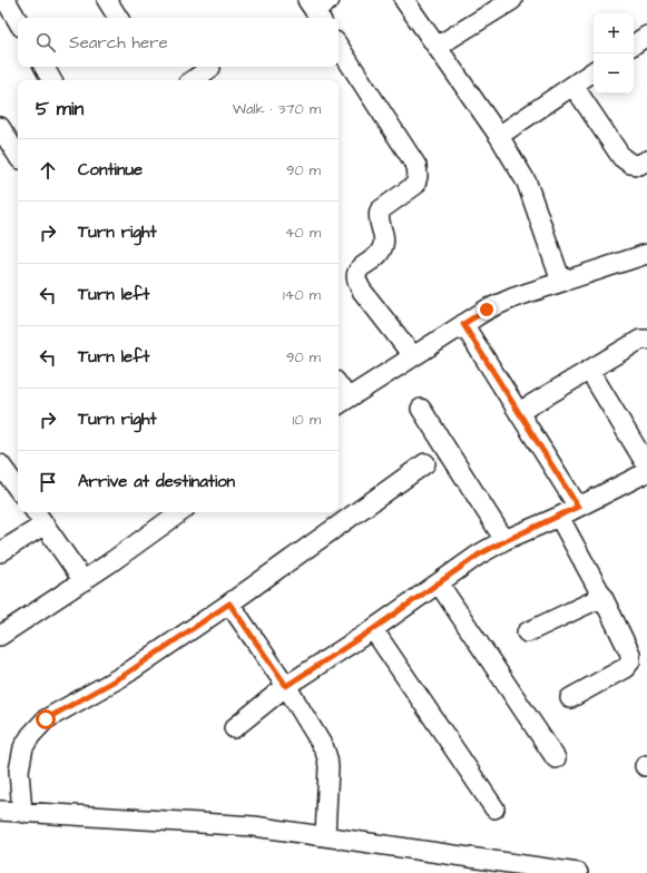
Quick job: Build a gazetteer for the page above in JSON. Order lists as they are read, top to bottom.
{
  "page": {
    "map_buttons": ["+", "−"],
    "search": "Search here",
    "heading": ["5 min", "Walk · 370 m"],
    "list": [
      ["Continue", "90 m"],
      ["Turn right", "40 m"],
      ["Turn left", "140 m"],
      ["Turn left", "90 m"],
      ["Turn right", "10 m"],
      "Arrive at destination"
    ]
  }
}
